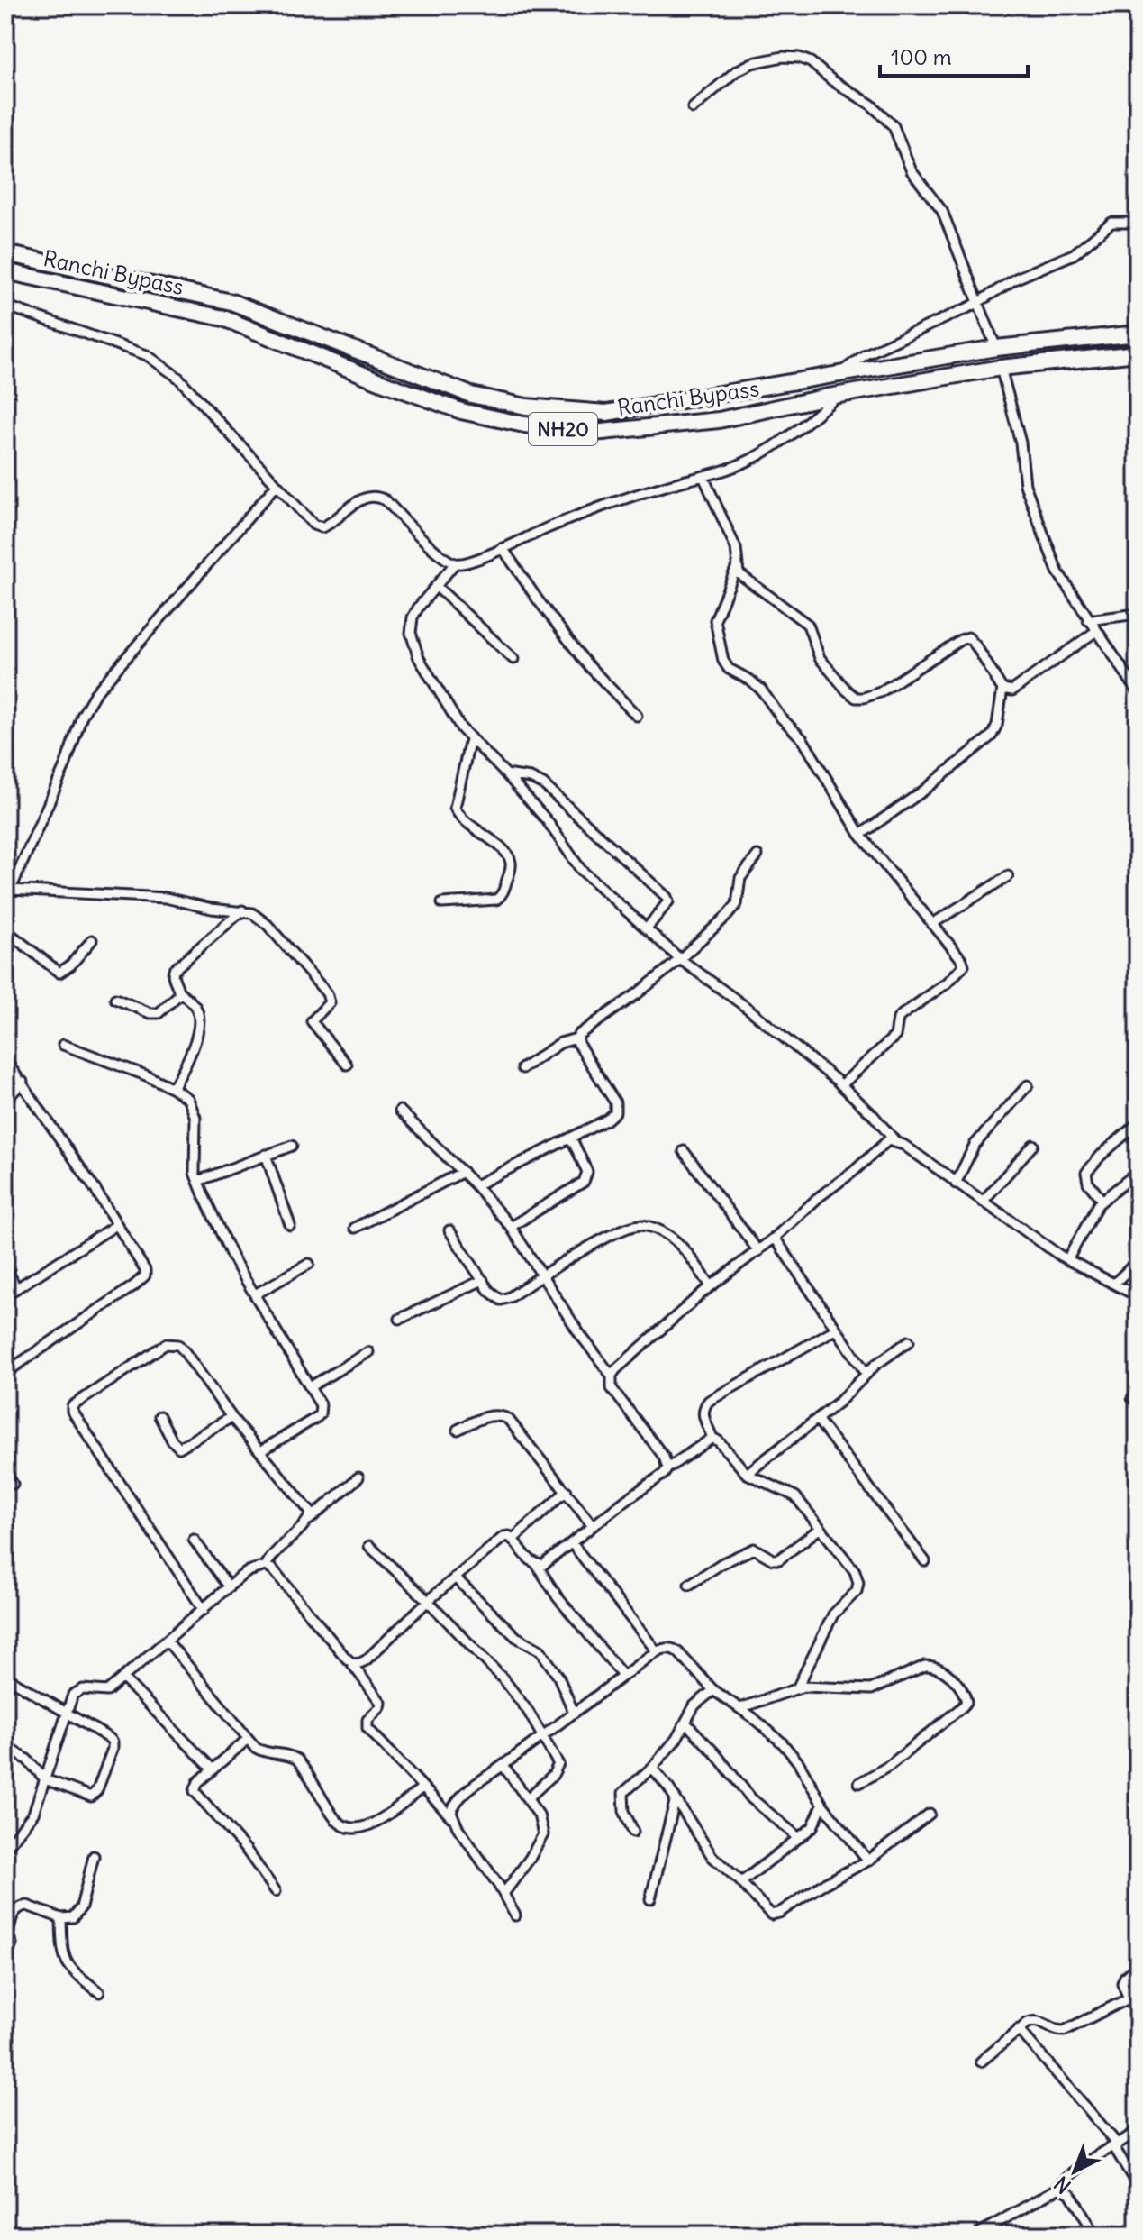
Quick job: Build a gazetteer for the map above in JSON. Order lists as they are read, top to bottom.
{
  "streets": {
    "highway": ["Ranchi Bypass", "NH20"]
  },
  "scale_bar": "100 m",
  "north": "bottom left"
}
